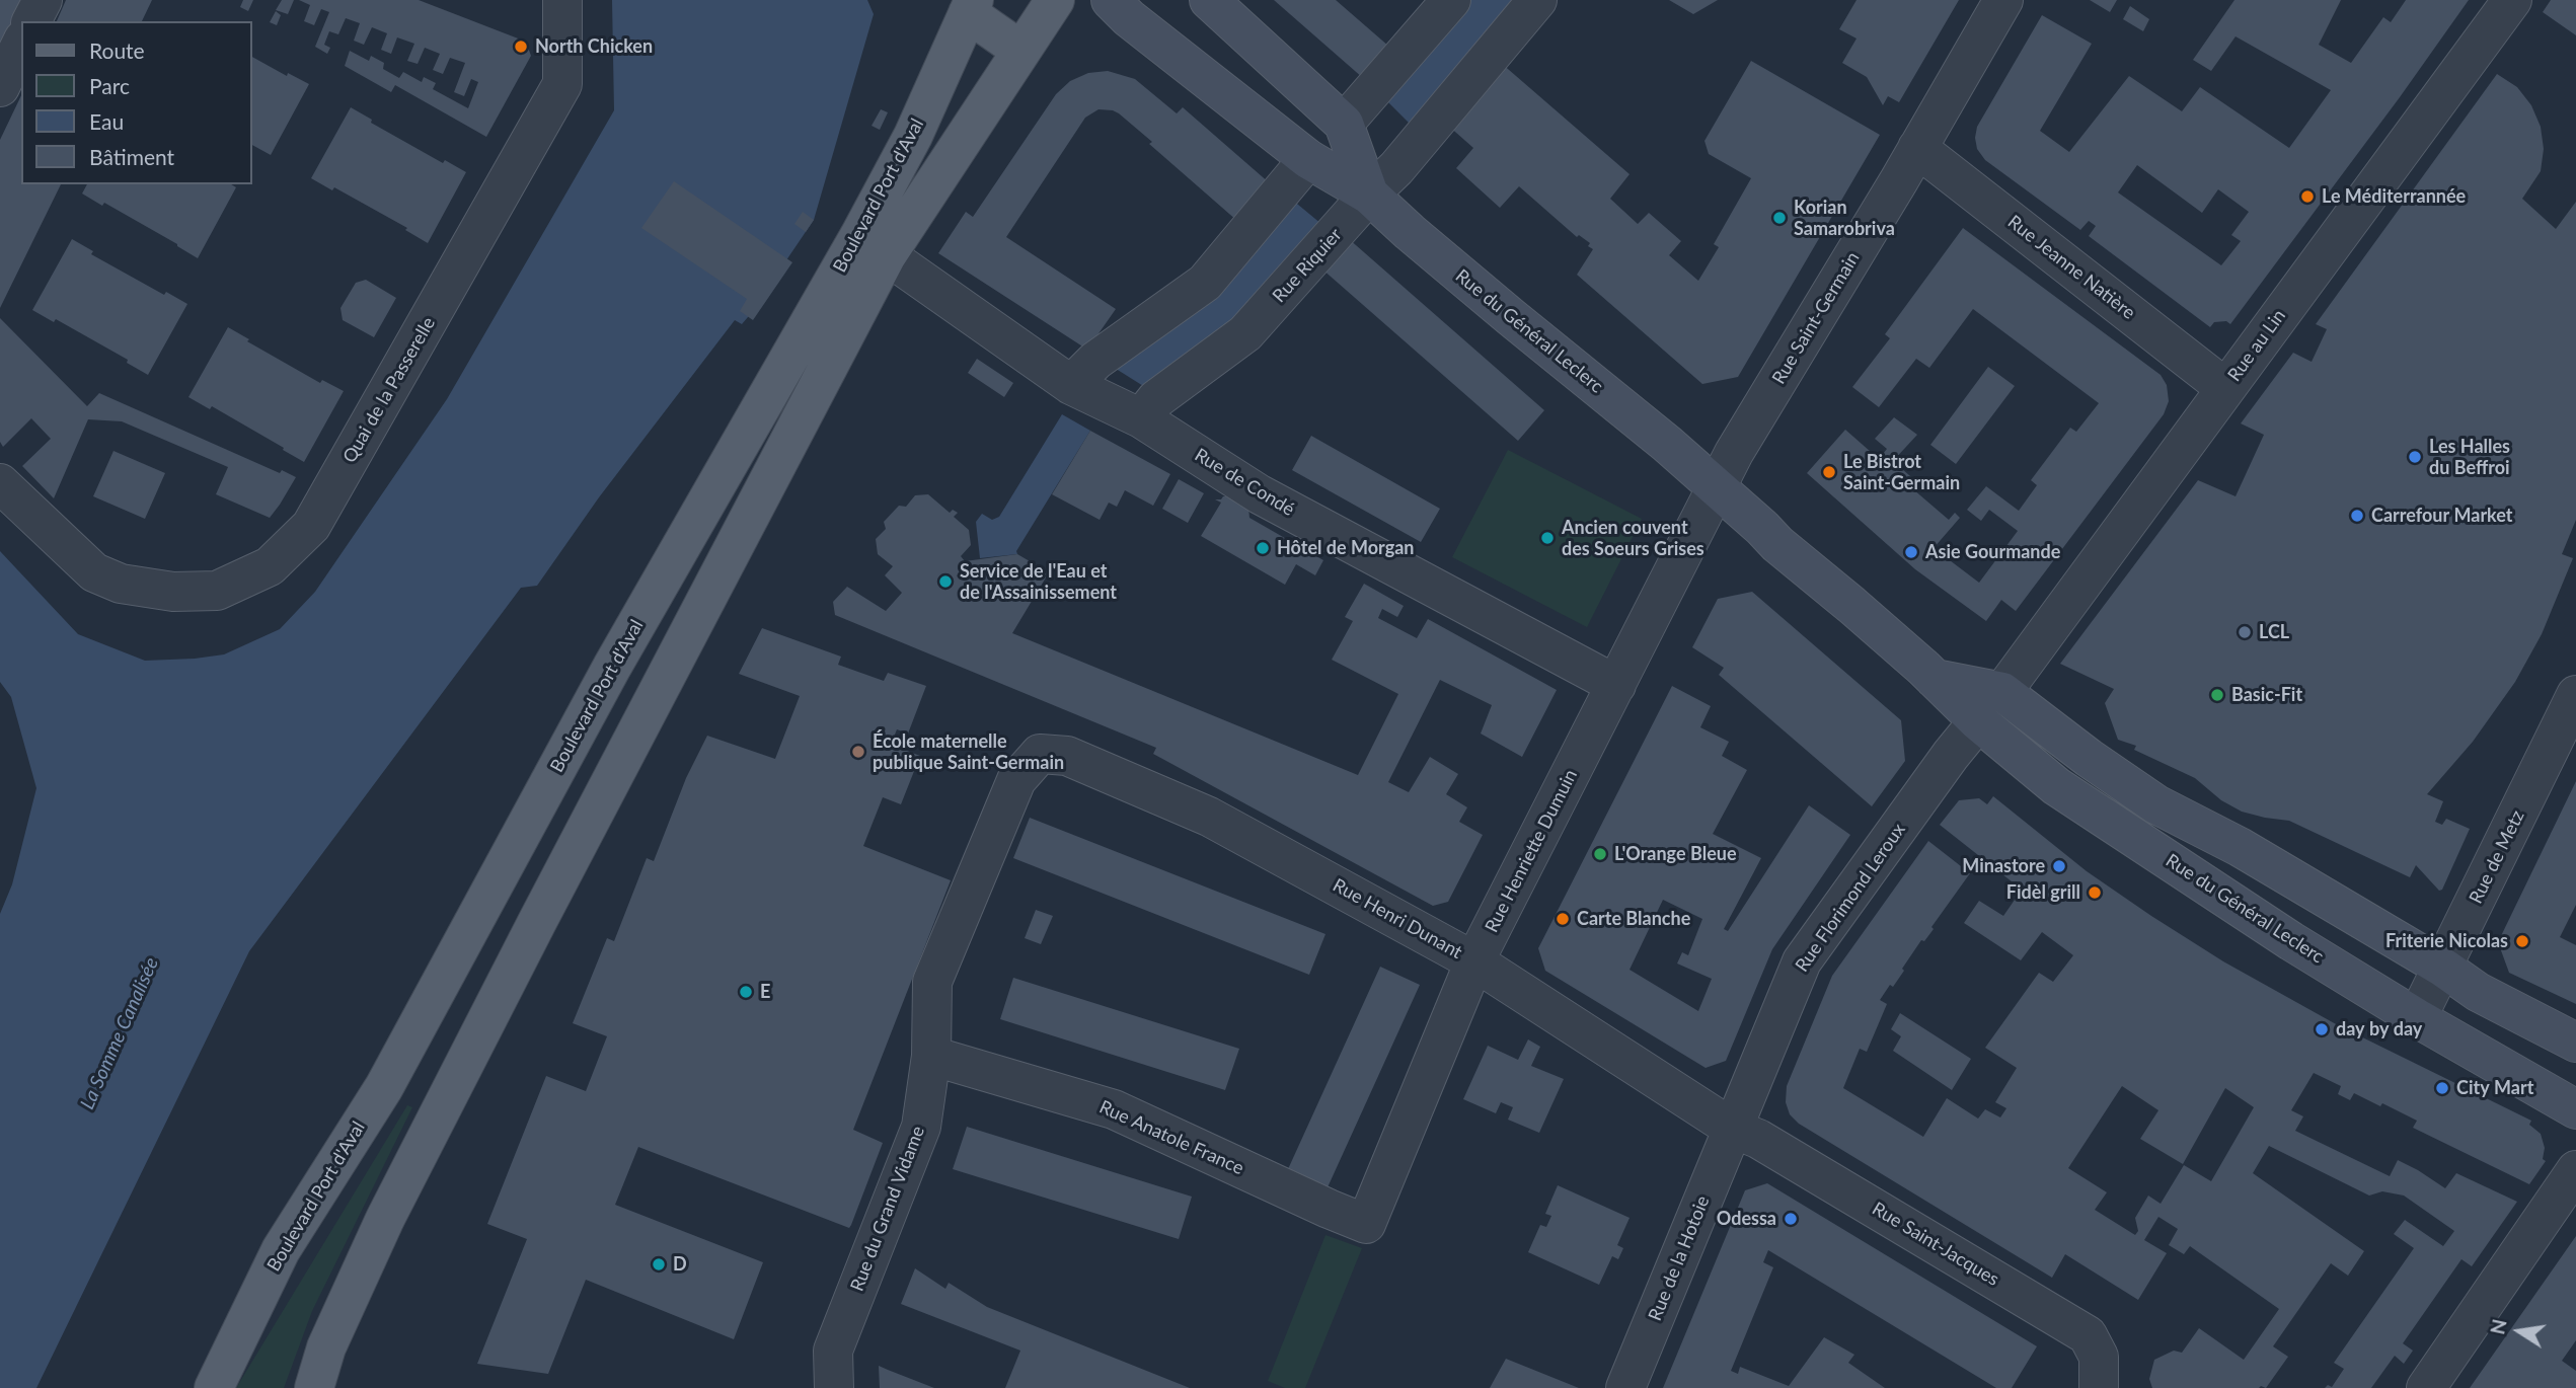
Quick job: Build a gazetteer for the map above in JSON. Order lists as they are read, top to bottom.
{
  "streets": {
    "main road": ["Boulevard Port d'Aval", "Rue du Général Leclerc"],
    "street": [
      "Rue Riquier",
      "Rue Jeanne Natière",
      "Rue Saint-Germain",
      "Rue au Lin",
      "Quai de la Passerelle",
      "Rue de Condé",
      "Rue Henriette Dumuin",
      "Rue de Metz",
      "Rue Florimond Leroux",
      "Rue Henri Dunant",
      "Rue Anatole France",
      "Rue du Grand Vidame",
      "Rue Saint-Jacques",
      "Rue de la Hotoie"
    ]
  },
  "crossings": [
    ["Boulevard Port d'Aval", "Rue de Condé"],
    ["Rue Riquier", "Rue du Général Leclerc"],
    ["Rue Riquier", "Rue de Condé"],
    ["Rue Jeanne Natière", "Rue Saint-Germain"],
    ["Rue Jeanne Natière", "Rue au Lin"],
    ["Rue Saint-Germain", "Rue du Général Leclerc"],
    ["Rue Saint-Germain", "Rue Henriette Dumuin"],
    ["Rue du Général Leclerc", "Rue au Lin"],
    ["Rue du Général Leclerc", "Rue Henriette Dumuin"],
    ["Rue du Général Leclerc", "Rue de Metz"],
    ["Rue du Général Leclerc", "Rue Florimond Leroux"],
    ["Rue au Lin", "Rue Florimond Leroux"],
    ["Rue de Condé", "Rue Henriette Dumuin"],
    ["Rue Henriette Dumuin", "Rue Henri Dunant"],
    ["Rue Henriette Dumuin", "Rue Anatole France"],
    ["Rue Florimond Leroux", "Rue Henri Dunant"],
    ["Rue Florimond Leroux", "Rue Saint-Jacques"],
    ["Rue Florimond Leroux", "Rue de la Hotoie"],
    ["Rue Henri Dunant", "Rue du Grand Vidame"],
    ["Rue Henri Dunant", "Rue Saint-Jacques"],
    ["Rue Henri Dunant", "Rue de la Hotoie"],
    ["Rue Anatole France", "Rue du Grand Vidame"],
    ["Rue Saint-Jacques", "Rue de la Hotoie"]
  ],
  "water": ["La Somme Canalisée"],
  "places": [
    "North Chicken",
    "Le Méditerrannée",
    "Korian Samarobriva",
    "Les Halles du Beffroi",
    "Le Bistrot Saint-Germain",
    "Carrefour Market",
    "Ancien couvent des Soeurs Grises",
    "Hôtel de Morgan",
    "Asie Gourmande",
    "Service de l'Eau et de l'Assainissement",
    "LCL",
    "Basic-Fit",
    "École maternelle publique Saint-Germain",
    "L'Orange Bleue",
    "Minastore",
    "Fidèl grill",
    "Carte Blanche",
    "Friterie Nicolas",
    "E",
    "day by day",
    "City Mart",
    "Odessa",
    "D"
  ],
  "legend": [
    "Route",
    "Parc",
    "Eau",
    "Bâtiment"
  ],
  "north": "left"
}
